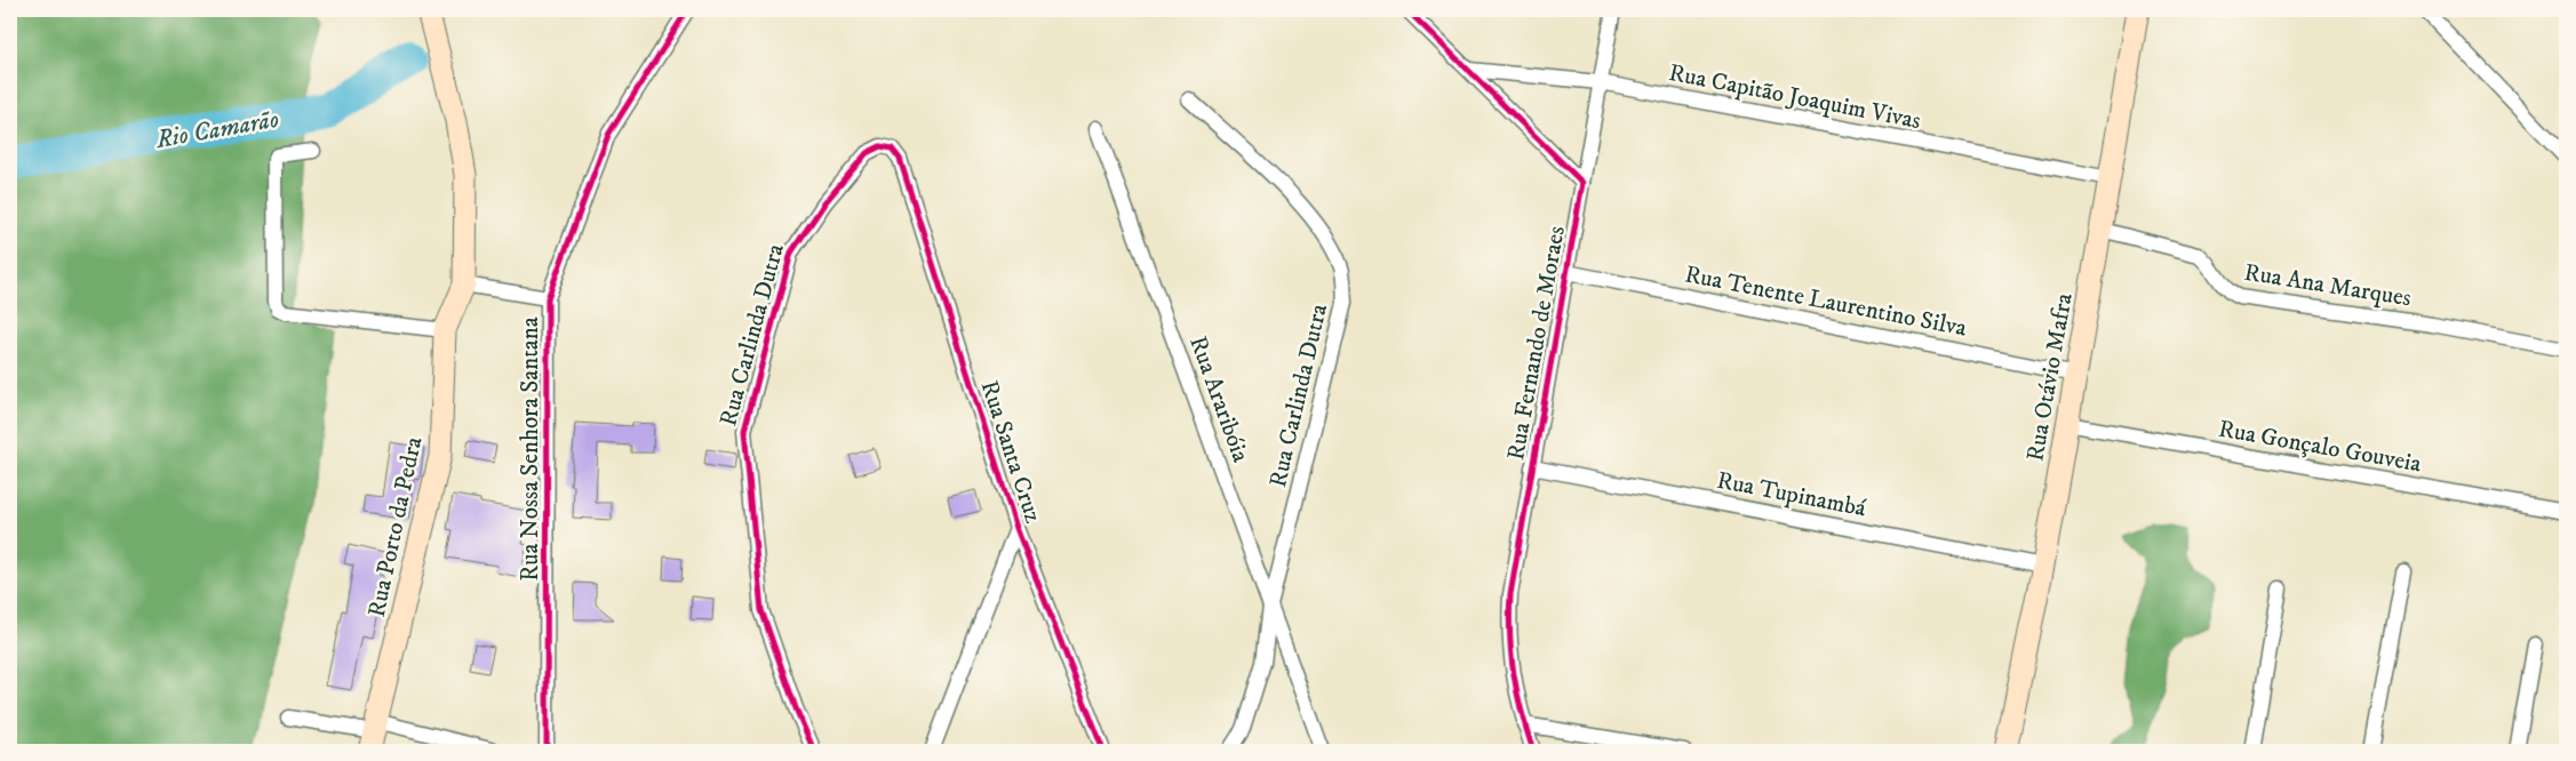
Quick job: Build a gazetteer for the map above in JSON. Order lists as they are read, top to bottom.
{
  "streets": {
    "street": [
      "Rua Capitão Joaquim Vivas",
      "Rua Ana Marques",
      "Rua Tenente Laurentino Silva",
      "Rua Carlinda Dutra",
      "Rua Fernando de Moraes",
      "Rua Otávio Mafra",
      "Rua Araribóia",
      "Rua Gonçalo Gouveia",
      "Rua Nossa Senhora Santana",
      "Rua Santa Cruz",
      "Rua Tupinambá",
      "Rua Porto da Pedra"
    ]
  },
  "crossings": [
    ["Rua Capitão Joaquim Vivas", "Rua Fernando de Moraes"],
    ["Rua Capitão Joaquim Vivas", "Rua Otávio Mafra"],
    ["Rua Ana Marques", "Rua Otávio Mafra"],
    ["Rua Tenente Laurentino Silva", "Rua Fernando de Moraes"],
    ["Rua Tenente Laurentino Silva", "Rua Otávio Mafra"],
    ["Rua Carlinda Dutra", "Rua Araribóia"],
    ["Rua Carlinda Dutra", "Rua Santa Cruz"],
    ["Rua Fernando de Moraes", "Rua Tupinambá"],
    ["Rua Otávio Mafra", "Rua Gonçalo Gouveia"],
    ["Rua Otávio Mafra", "Rua Tupinambá"]
  ],
  "water": ["Rio Camarão"]
}
